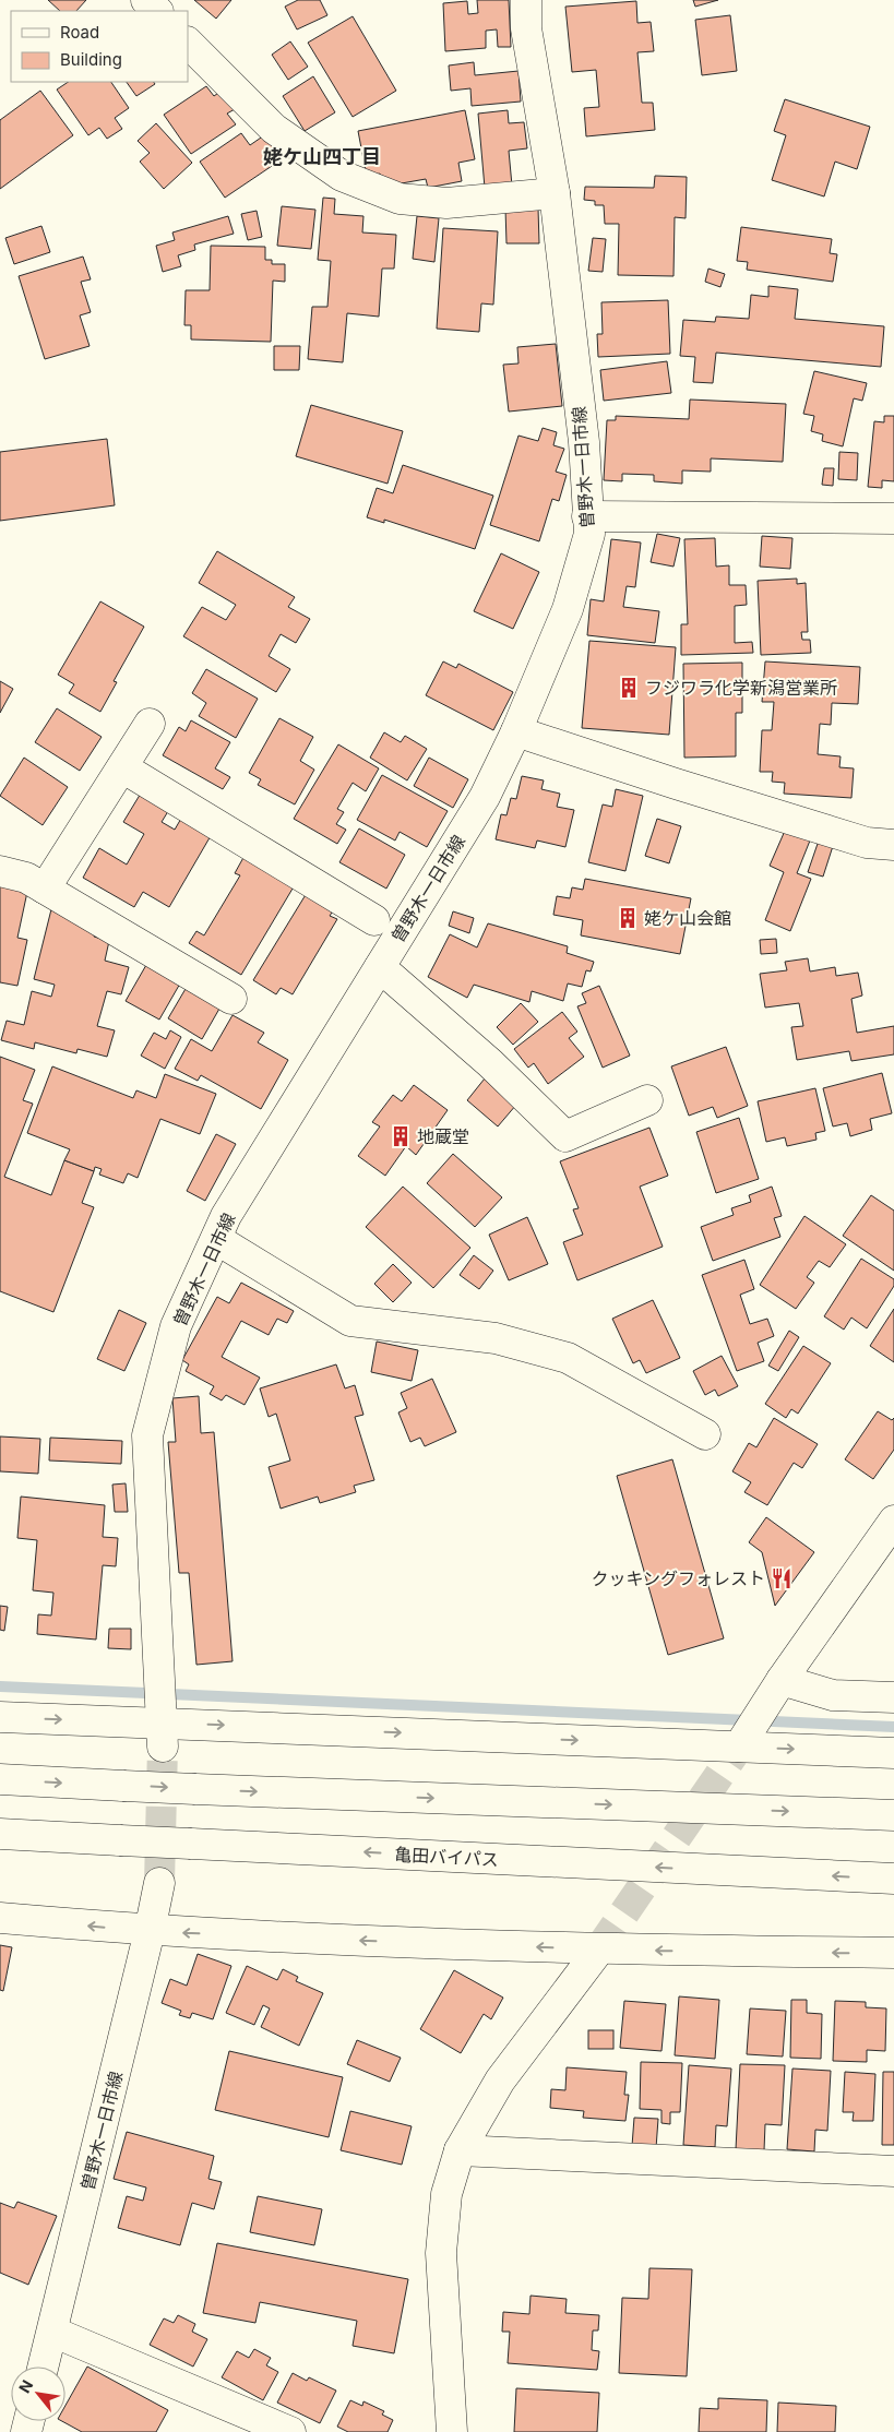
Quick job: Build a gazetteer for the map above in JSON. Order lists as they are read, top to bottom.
{
  "streets": {
    "main road": ["曽野木一日市線", "亀田バイパス"]
  },
  "districts": ["姥ケ山四丁目"],
  "places": {
    "building": ["フジワラ化学新潟営業所", "姥ケ山会館", "地蔵堂"],
    "restaurant": ["クッキングフォレスト"]
  },
  "legend": ["Road", "Building"],
  "north": "top left"
}
